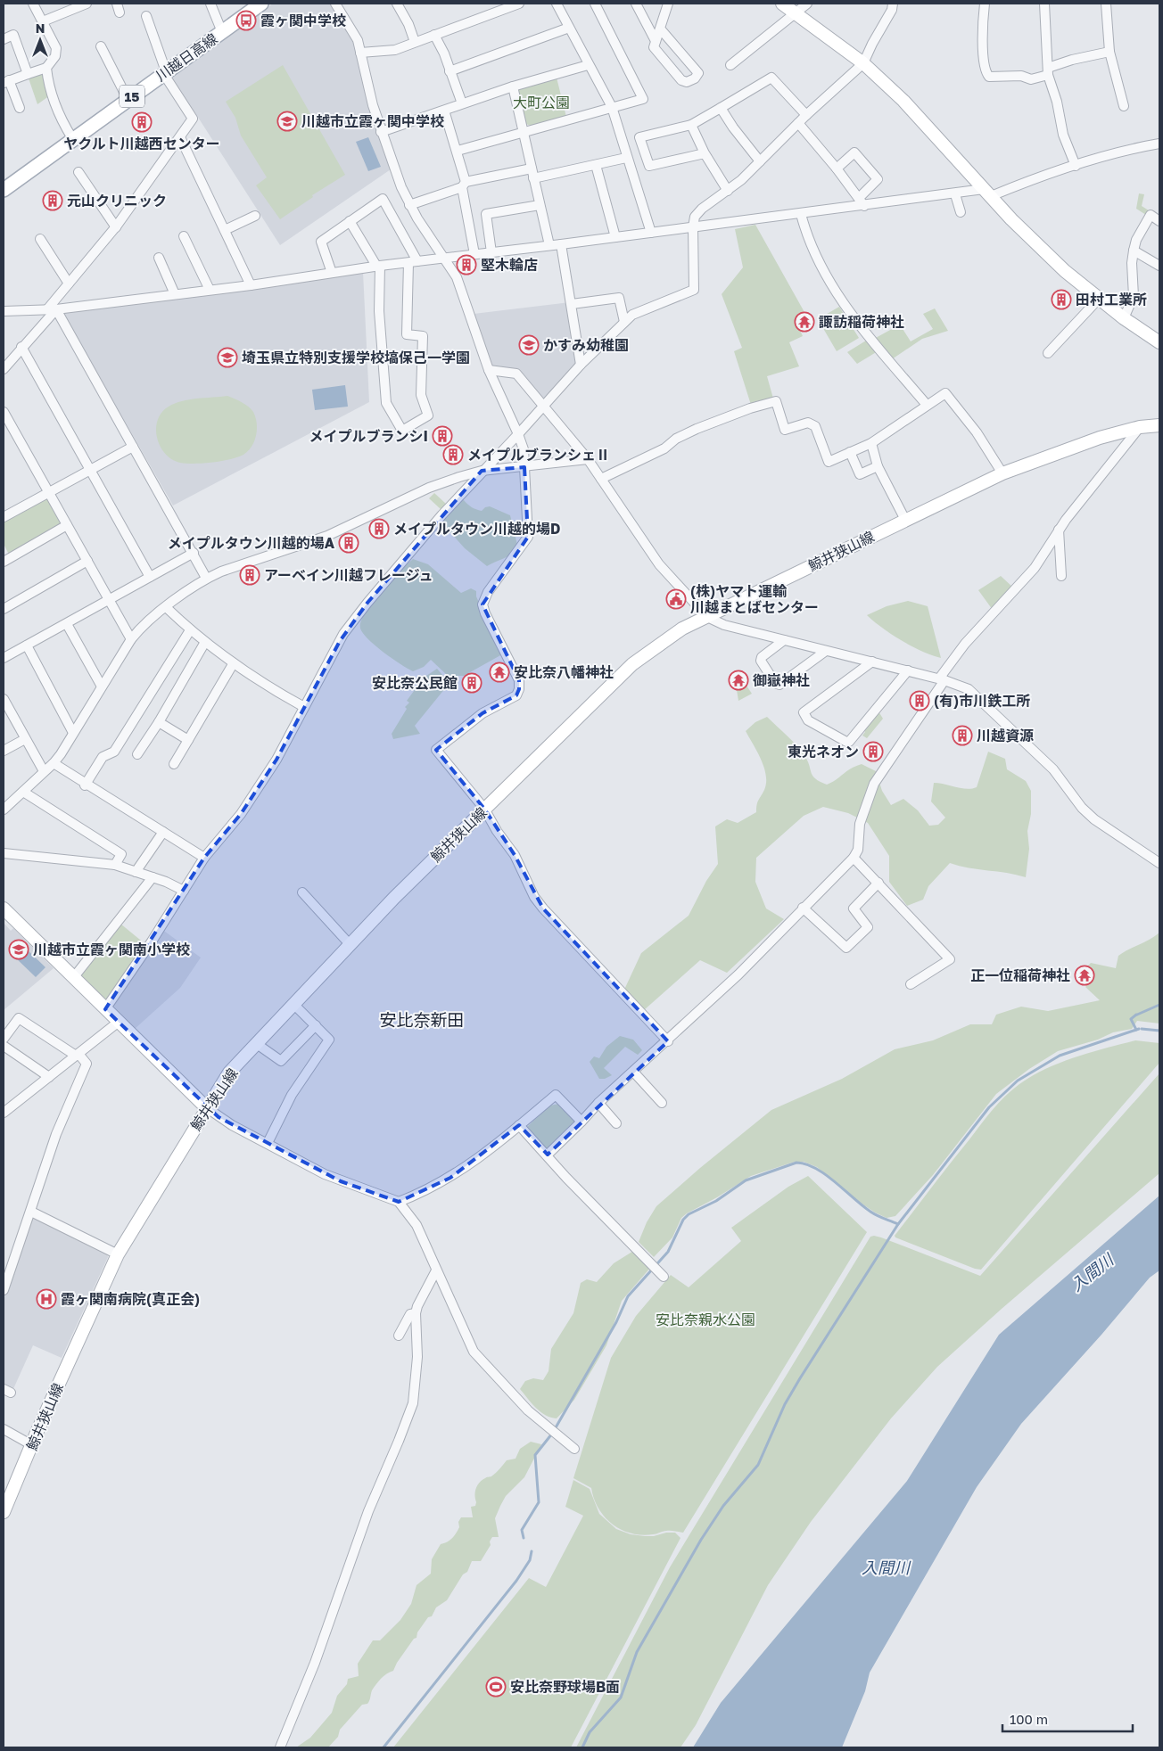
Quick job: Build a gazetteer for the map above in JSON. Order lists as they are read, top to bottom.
{
  "streets": {
    "main road": ["川越日高線", "15", "鯨井狭山線"]
  },
  "districts": ["安比奈新田"],
  "water": ["入間川"],
  "parks": ["大町公園", "安比奈親水公園"],
  "places": {
    "bus stop": ["霞ヶ関中学校"],
    "school or university": [
      "川越市立霞ヶ関中学校",
      "かすみ幼稚園",
      "埼玉県立特別支援学校塙保己一学園",
      "川越市立霞ヶ関南小学校"
    ],
    "building": [
      "ヤクルト川越西センター",
      "元山クリニック",
      "堅木輪店",
      "田村工業所",
      "メイプルブランシI",
      "メイプルブランシェⅡ",
      "メイプルタウン川越的場D",
      "メイプルタウン川越的場A",
      "アーベイン川越フレージュ",
      "安比奈公民館",
      "(有)市川鉄工所",
      "川越資源",
      "東光ネオン"
    ],
    "temple": [
      "諏訪稲荷神社",
      "安比奈八幡神社",
      "御嶽神社",
      "正一位稲荷神社"
    ],
    "public building": ["(株)ヤマト運輸 川越まとばセンター"],
    "hospital": ["霞ヶ関南病院(真正会)"],
    "sports": ["安比奈野球場B面"]
  },
  "scale_bar": "100 m",
  "north": "top"
}
